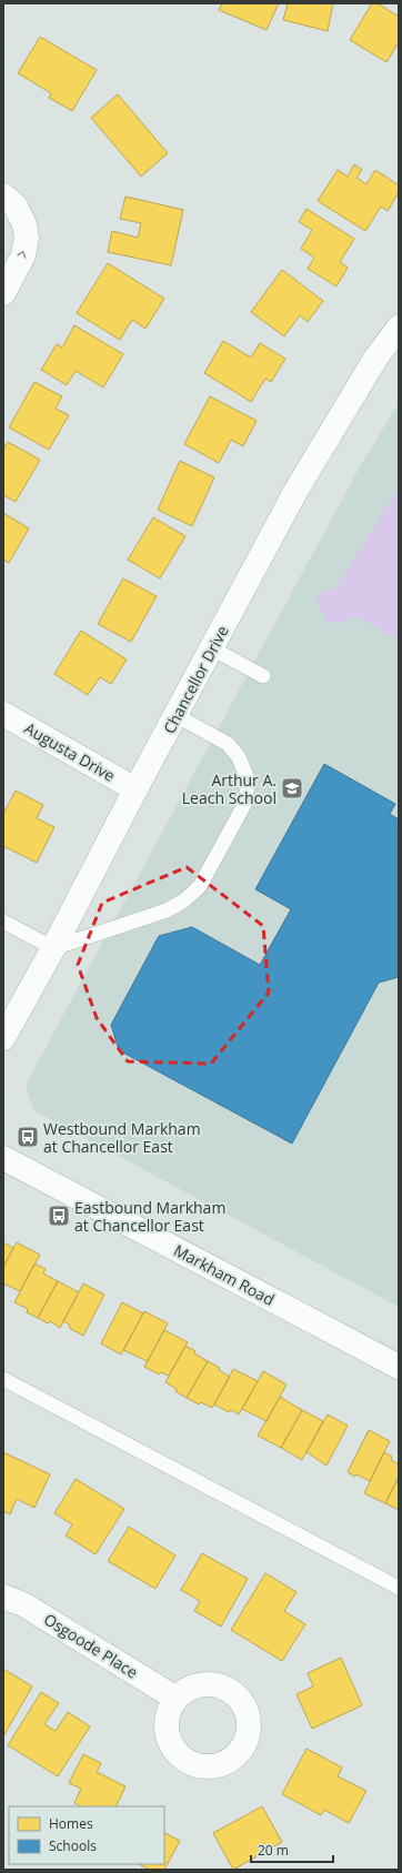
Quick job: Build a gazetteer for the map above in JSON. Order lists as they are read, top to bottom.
{
  "streets": {
    "street": [
      "Chancellor Drive",
      "Augusta Drive",
      "Markham Road",
      "Osgoode Place"
    ]
  },
  "crossings": [
    ["Chancellor Drive", "Augusta Drive"]
  ],
  "places": {
    "school or university": ["Arthur A. Leach School"],
    "bus stop": ["Westbound Markham at Chancellor East", "Eastbound Markham at Chancellor East"]
  },
  "legend": ["Homes", "Schools"],
  "scale_bar": "20 m"
}
